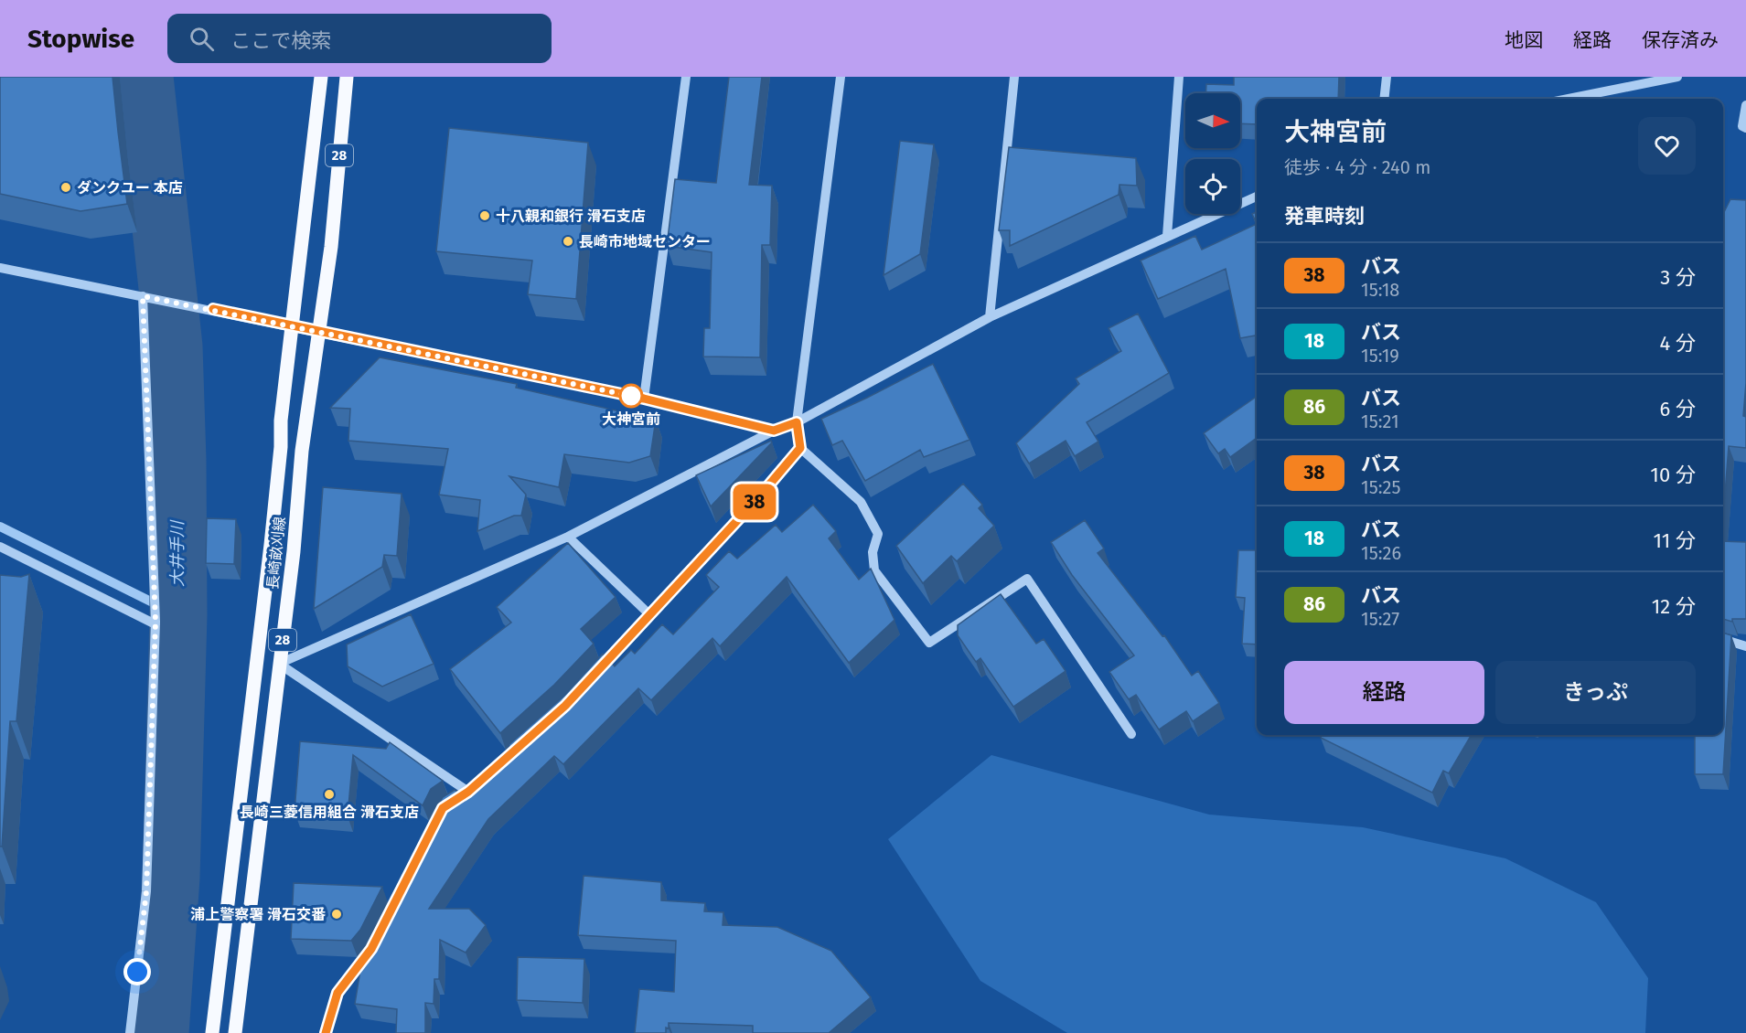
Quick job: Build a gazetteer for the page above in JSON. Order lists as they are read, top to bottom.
{
  "streets": {
    "main road": ["28", "長崎畝刈線"]
  },
  "water": ["大井手川"],
  "places": [
    "ダンクユー 本店",
    "十八親和銀行 滑石支店",
    "長崎市地域センター",
    "大神宮前",
    "長崎三菱信用組合 滑石支店",
    "浦上警察署 滑石交番"
  ],
  "lines": ["bus line 38"],
  "north": "right",
  "page": {
    "header": "Stopwise",
    "search": "ここで検索",
    "nav": ["地図", "経路", "保存済み"],
    "on_map": "38",
    "heading": [
      ["大神宮前", "徒歩 · 4 分 · 240 m"],
      "発車時刻"
    ],
    "list": [
      {
        "mark": "38",
        "name": "バス",
        "note": "15:18",
        "value": "3 分"
      },
      {
        "mark": "18",
        "name": "バス",
        "note": "15:19",
        "value": "4 分"
      },
      {
        "mark": "86",
        "name": "バス",
        "note": "15:21",
        "value": "6 分"
      },
      {
        "mark": "38",
        "name": "バス",
        "note": "15:25",
        "value": "10 分"
      },
      {
        "mark": "18",
        "name": "バス",
        "note": "15:26",
        "value": "11 分"
      },
      {
        "mark": "86",
        "name": "バス",
        "note": "15:27",
        "value": "12 分"
      }
    ],
    "buttons": ["経路", "きっぷ"]
  }
}
